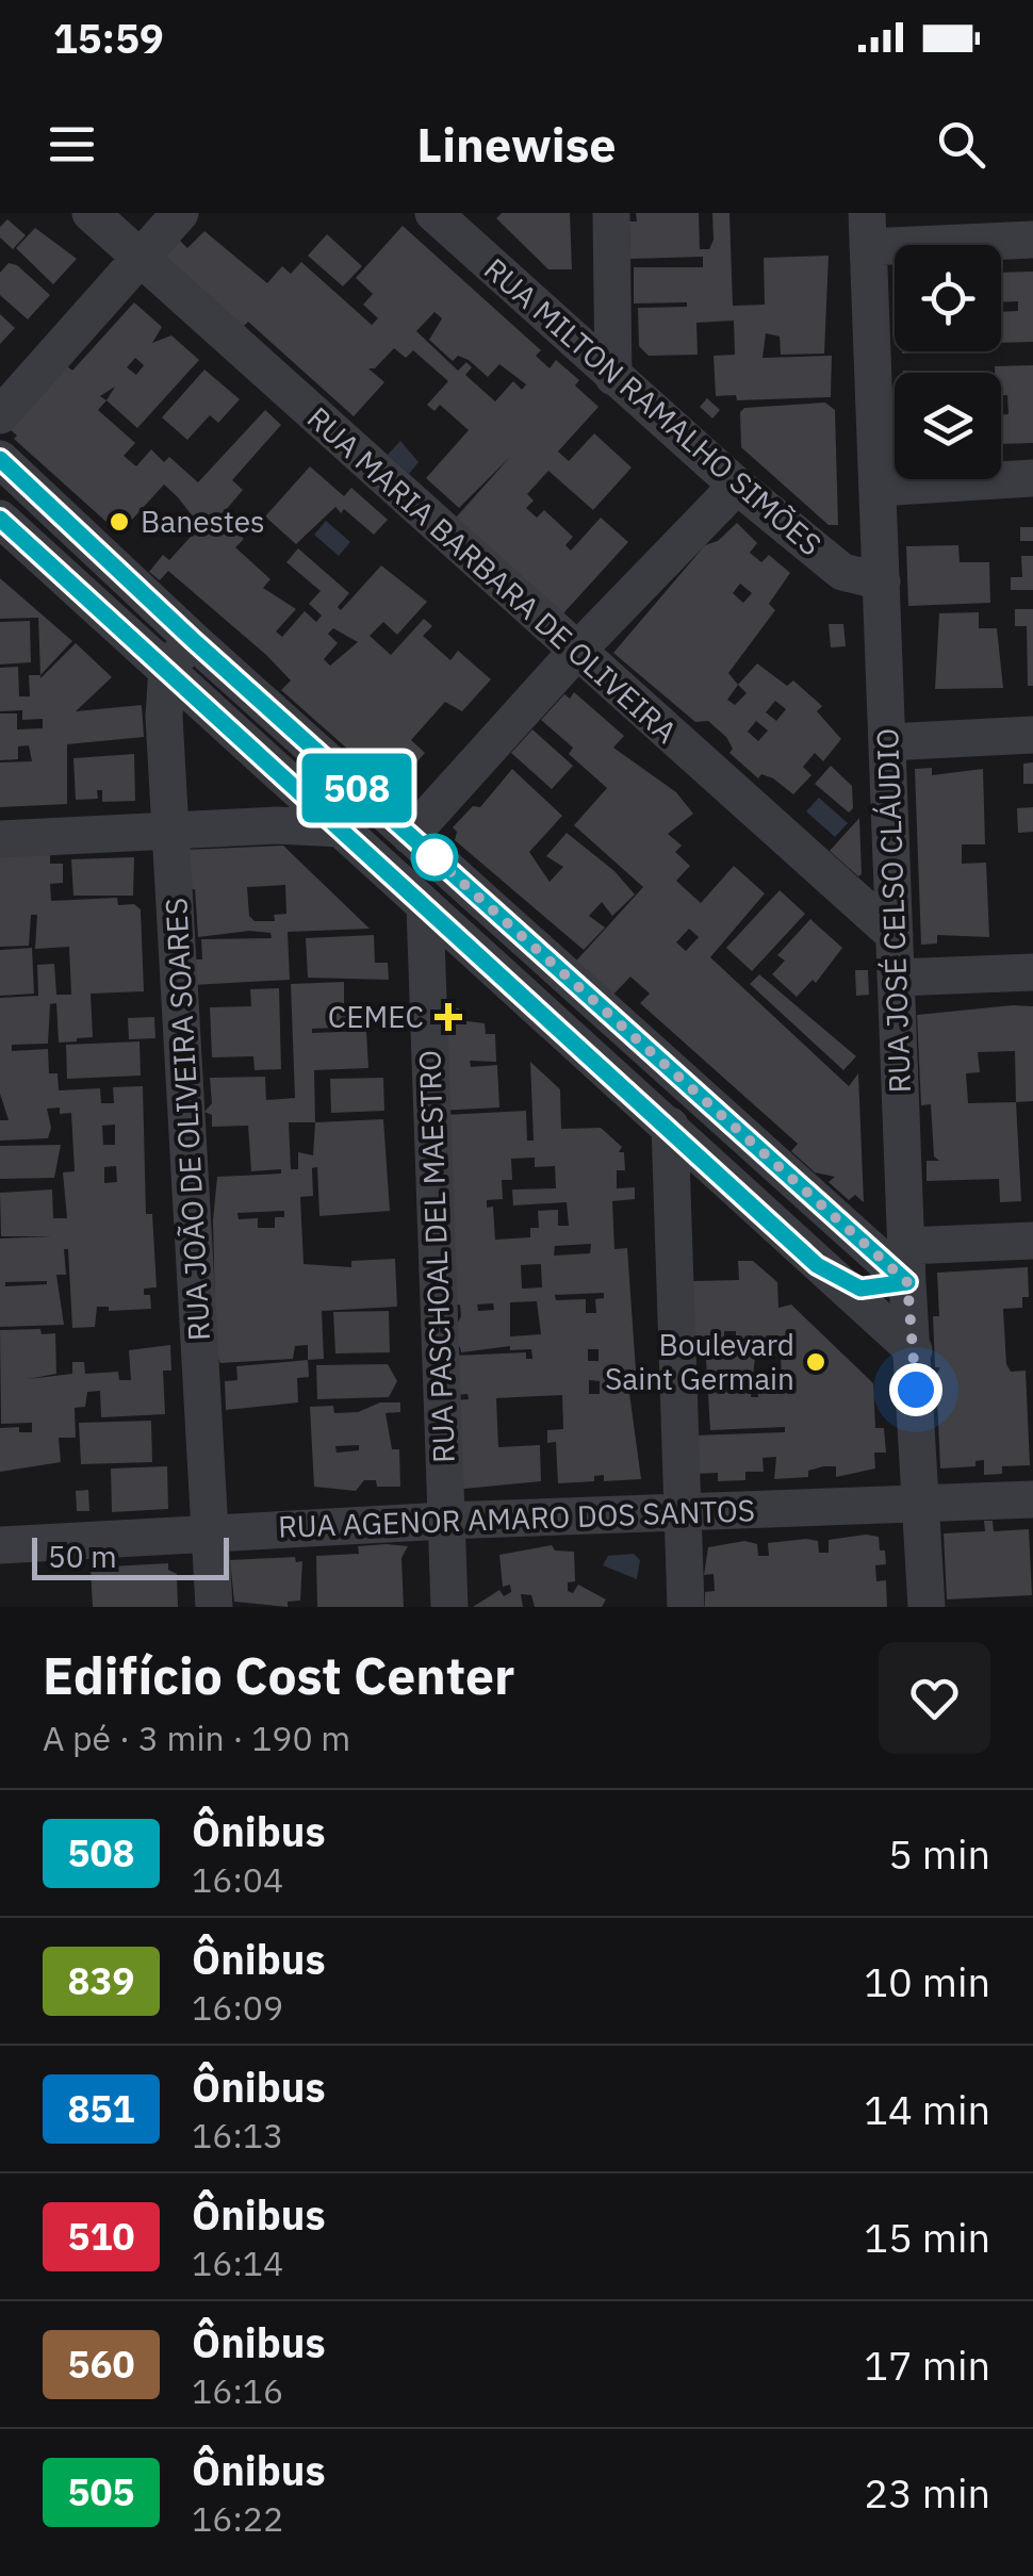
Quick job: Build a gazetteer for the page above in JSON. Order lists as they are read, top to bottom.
{
  "streets": {
    "street": [
      "RUA MILTON RAMALHO SIMÕES",
      "RUA MARIA BARBARA DE OLIVEIRA",
      "RUA JOSÉ CELSO CLÁUDIO",
      "RUA JOÃO DE OLIVEIRA SOARES",
      "RUA PASCHOAL DEL MAESTRO",
      "RUA AGENOR AMARO DOS SANTOS"
    ]
  },
  "crossings": [
    ["RUA MILTON RAMALHO SIMÕES", "RUA JOSÉ CELSO CLÁUDIO"],
    ["RUA MARIA BARBARA DE OLIVEIRA", "RUA JOSÉ CELSO CLÁUDIO"],
    ["RUA JOSÉ CELSO CLÁUDIO", "RUA AGENOR AMARO DOS SANTOS"],
    ["RUA JOÃO DE OLIVEIRA SOARES", "RUA AGENOR AMARO DOS SANTOS"],
    ["RUA PASCHOAL DEL MAESTRO", "RUA AGENOR AMARO DOS SANTOS"]
  ],
  "places": {
    "other": ["Banestes", "Boulevard Saint Germain"],
    "health": ["CEMEC"]
  },
  "lines": ["bus line 508"],
  "scale_bar": "50 m",
  "page": {
    "status": "15:59",
    "header": "Linewise",
    "on_map": "508",
    "scale": "50 m",
    "heading": ["Edifício Cost Center", "A pé · 3 min · 190 m"],
    "list": [
      {
        "mark": "508",
        "name": "Ônibus",
        "note": "16:04",
        "value": "5 min"
      },
      {
        "mark": "839",
        "name": "Ônibus",
        "note": "16:09",
        "value": "10 min"
      },
      {
        "mark": "851",
        "name": "Ônibus",
        "note": "16:13",
        "value": "14 min"
      },
      {
        "mark": "510",
        "name": "Ônibus",
        "note": "16:14",
        "value": "15 min"
      },
      {
        "mark": "560",
        "name": "Ônibus",
        "note": "16:16",
        "value": "17 min"
      },
      {
        "mark": "505",
        "name": "Ônibus",
        "note": "16:22",
        "value": "23 min"
      }
    ]
  }
}
